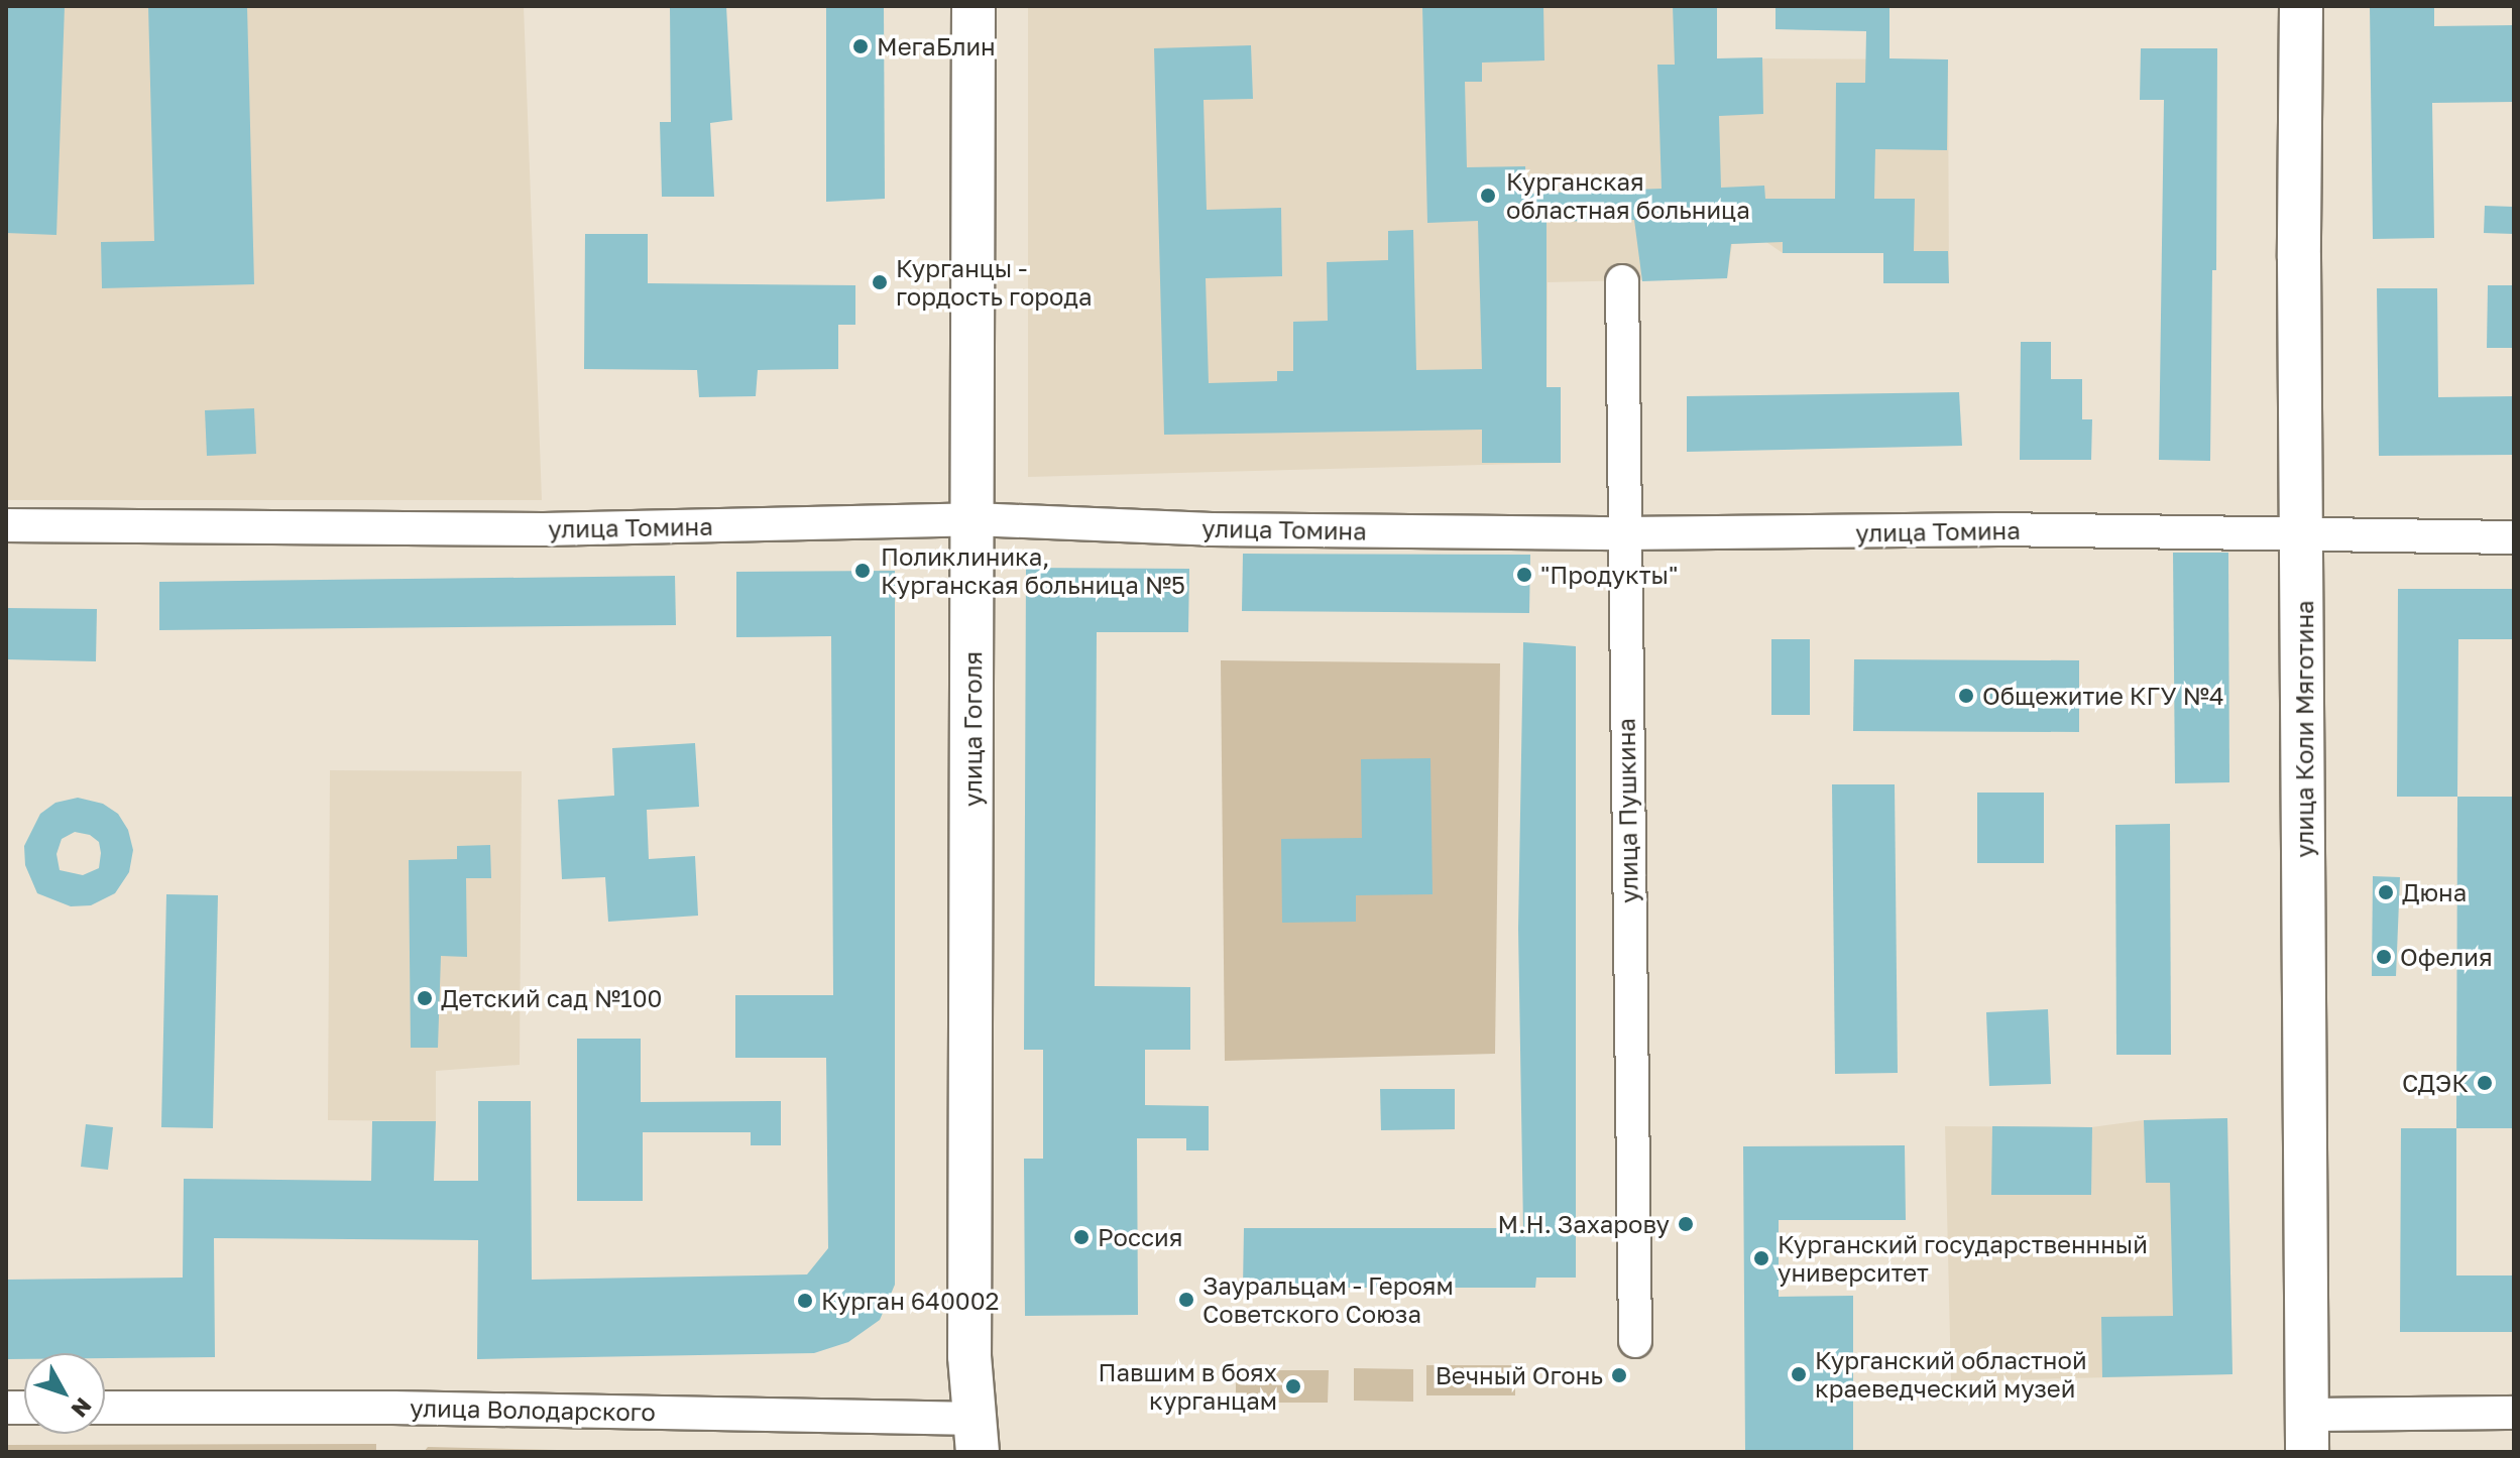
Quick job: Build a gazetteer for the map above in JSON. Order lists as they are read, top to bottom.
{
  "streets": {
    "main road": ["улица Гоголя", "улица Коли Мяготина"],
    "street": ["улица Томина", "улица Пушкина", "улица Володарского"]
  },
  "crossings": [
    ["улица Томина", "улица Гоголя"],
    ["улица Томина", "улица Коли Мяготина"],
    ["улица Томина", "улица Пушкина"],
    ["улица Гоголя", "улица Володарского"]
  ],
  "places": [
    "МегаБлин",
    "Курганская областная больница",
    "Курганцы - гордость города",
    "Поликлиника, Курганская больница №5",
    "\"Продукты\"",
    "Общежитие КГУ №4",
    "Дюна",
    "Офелия",
    "Детский сад №100",
    "СДЭК",
    "М.Н. Захарову",
    "Россия",
    "Курганский государственнный университет",
    "Зауральцам - Героям Советского Союза",
    "Курган 640002",
    "Курганский областной краеведческий музей",
    "Вечный Огонь",
    "Павшим в боях курганцам"
  ],
  "north": "bottom right"
}
